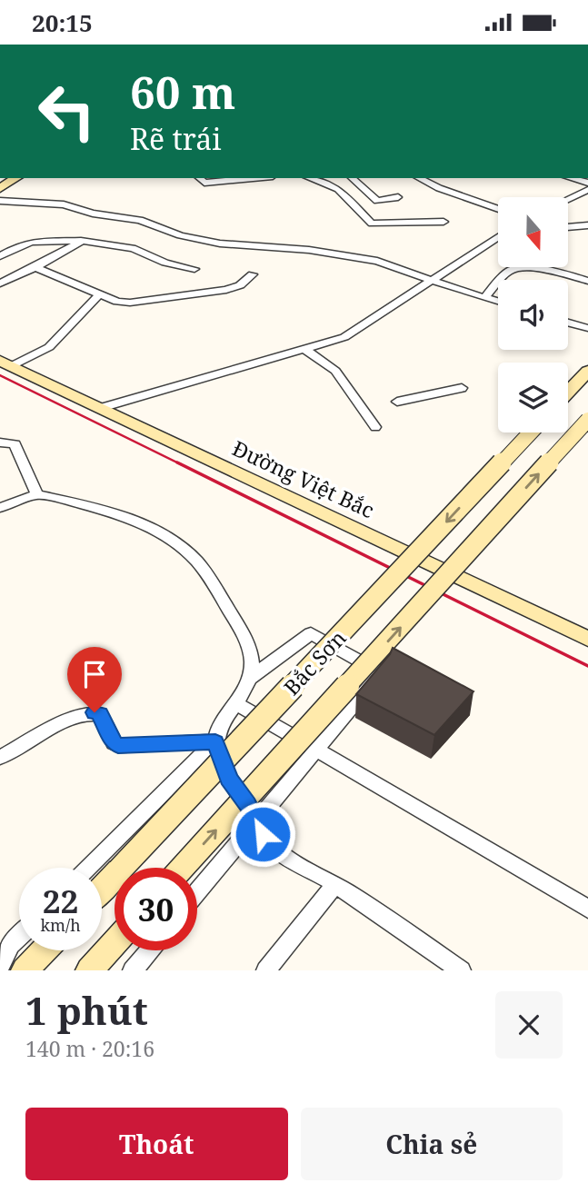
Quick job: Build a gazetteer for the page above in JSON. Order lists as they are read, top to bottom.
{
  "streets": {
    "main road": ["Đường Việt Bắc", "Bắc Sơn"]
  },
  "north": "bottom",
  "page": {
    "status": "20:15",
    "turn": ["60 m", "Rẽ trái"],
    "speed": "22 km/h",
    "limit": "30",
    "heading": ["1 phút", "140 m · 20:16"],
    "buttons": ["Thoát", "Chia sẻ"]
  }
}
